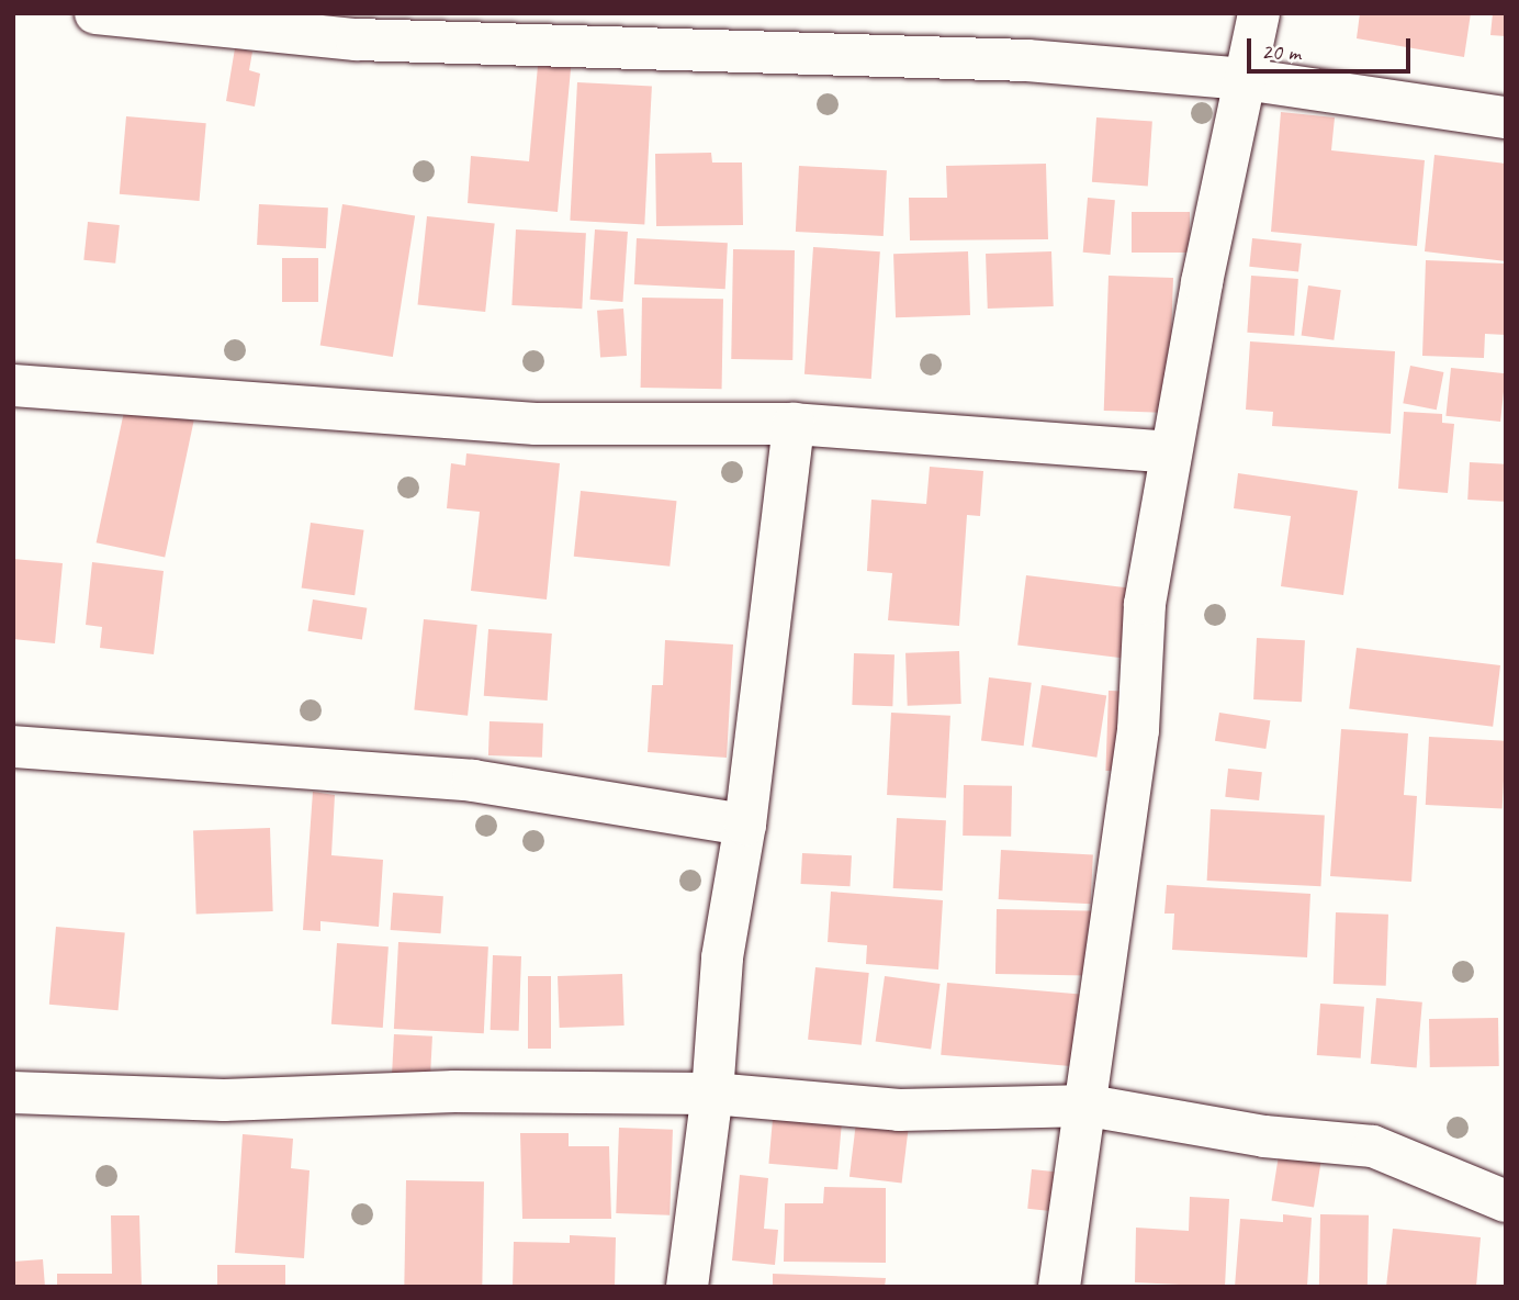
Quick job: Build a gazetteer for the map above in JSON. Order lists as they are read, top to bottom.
{
  "scale_bar": "20 m"
}
